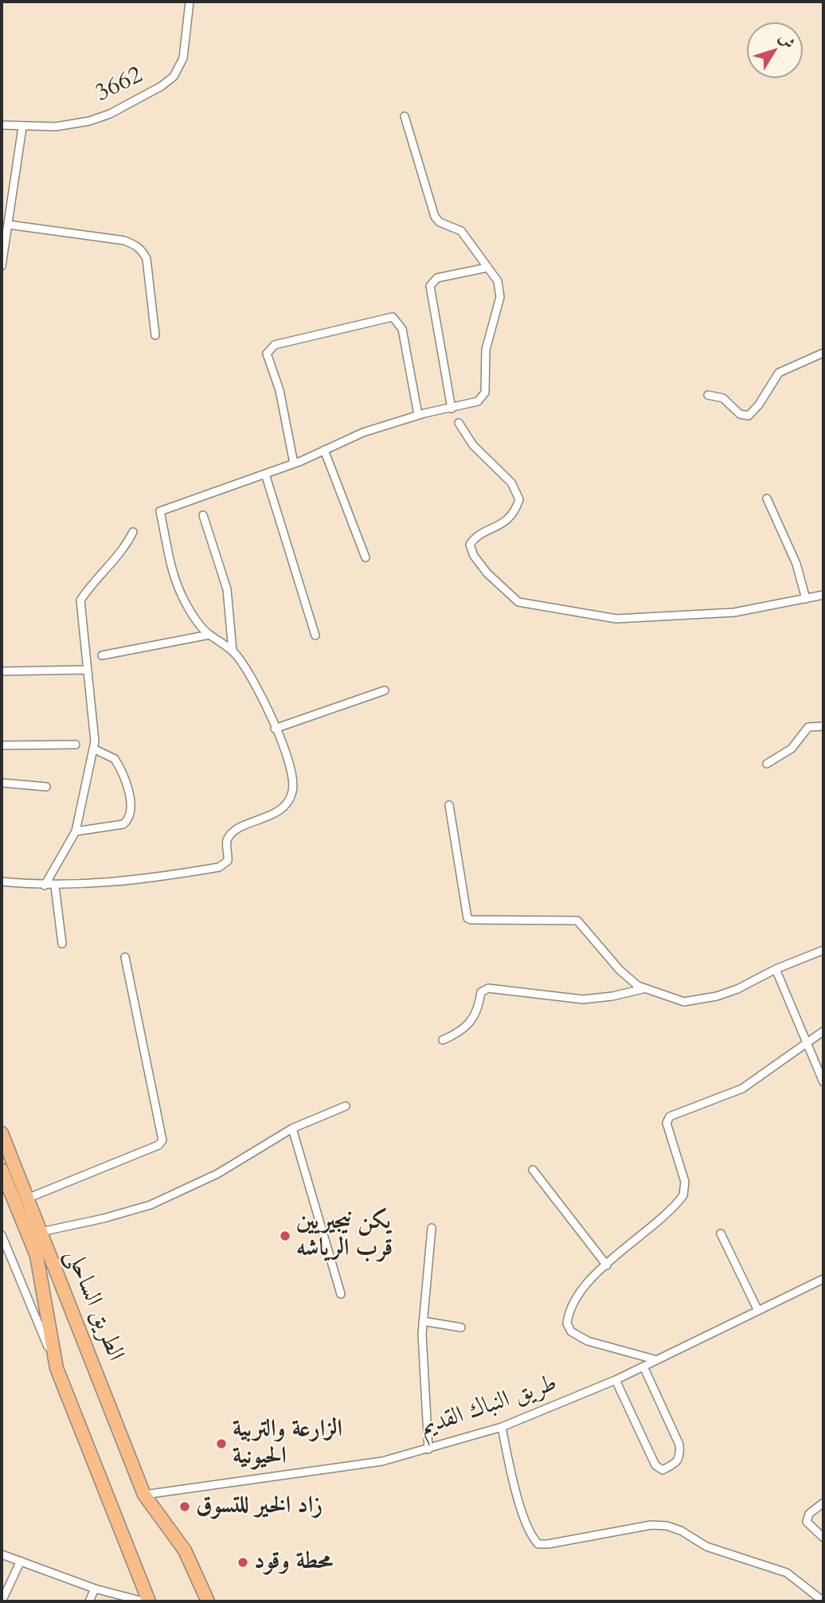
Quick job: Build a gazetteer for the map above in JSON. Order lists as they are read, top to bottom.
{
  "streets": {
    "highway": ["الطريق الساحلى"],
    "street": ["3662", "طريق النباك القديم"]
  },
  "crossings": [
    ["الطريق الساحلى", "طريق النباك القديم"]
  ],
  "places": [
    "يكن نيجيريين قرب الرياشه",
    "الزارعة والتربية الحيونية",
    "زاد الخير للتسوق",
    "محطة وقود"
  ],
  "north": "top right"
}
